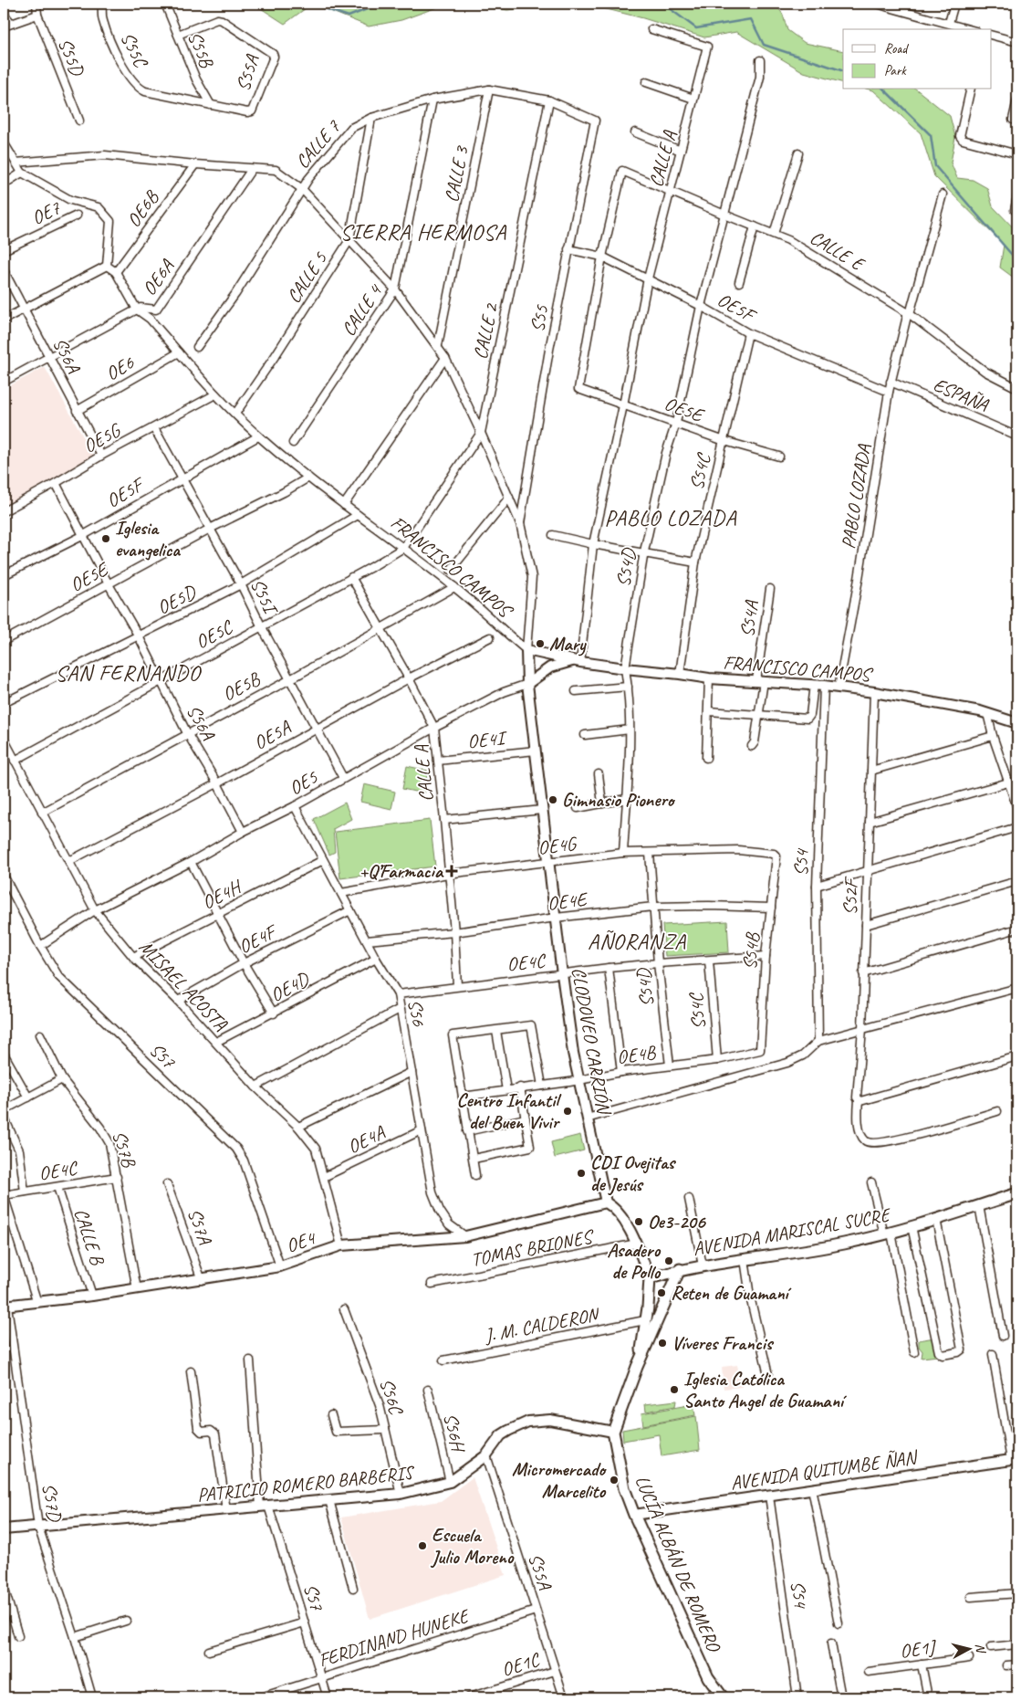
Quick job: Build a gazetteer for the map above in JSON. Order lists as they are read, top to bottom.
{
  "streets": {
    "main road": ["AVENIDA MARISCAL SUCRE", "LUCÍA ALBÁN DE ROMERO"],
    "street": [
      "S55C",
      "S55B",
      "S55D",
      "S55A",
      "CALLE 7",
      "CALLE A",
      "CALLE 3",
      "OE6B",
      "OE7",
      "CALLE E",
      "OE6A",
      "CALLE 5",
      "OE5F",
      "CALLE 4",
      "S55",
      "CALLE 2",
      "S56A",
      "OE6",
      "ESPAÑA",
      "OE5E",
      "OE5G",
      "S54C",
      "PABLO LOZADA",
      "FRANCISCO CAMPOS",
      "S54D",
      "S55I",
      "OE5D",
      "S54A",
      "OE5C",
      "OE5B",
      "OE5A",
      "OE4I",
      "OE5",
      "OE4G",
      "S54",
      "OE4H",
      "S52F",
      "OE4E",
      "OE4F",
      "S54B",
      "OE4C",
      "MISAEL ACOSTA",
      "OE4D",
      "S56",
      "CLODOVEO CARRIÓN",
      "OE4B",
      "S57",
      "OE4A",
      "S57B",
      "S57A",
      "CALLE B",
      "OE4",
      "TOMAS BRIONES",
      "J. M. CALDERON",
      "S56C",
      "S56H",
      "AVENIDA QUITUMBE ÑAN",
      "PATRICIO ROMERO BARBERIS",
      "S57D",
      "FERDINAND HUNEKE",
      "OE1J",
      "OE1C"
    ]
  },
  "crossings": [
    ["S55C", "S55B"],
    ["S55C", "S55A"],
    ["S55B", "S55A"],
    ["S55A", "PATRICIO ROMERO BARBERIS"],
    ["S55A", "FERDINAND HUNEKE"],
    ["S55A", "OE1C"],
    ["CALLE 7", "CALLE 3"],
    ["CALLE 7", "CALLE 5"],
    ["CALLE 7", "CALLE 4"],
    ["CALLE 7", "S55"],
    ["CALLE 7", "CALLE 2"],
    ["CALLE A", "CALLE E"],
    ["CALLE A", "OE5F"],
    ["CALLE A", "S54D"],
    ["CALLE A", "OE5C"],
    ["CALLE A", "OE5B"],
    ["CALLE A", "OE5A"],
    ["CALLE A", "OE4I"],
    ["CALLE A", "OE5"],
    ["CALLE A", "OE4G"],
    ["CALLE A", "OE4E"],
    ["CALLE A", "OE4C"],
    ["OE6B", "FRANCISCO CAMPOS"],
    ["CALLE E", "OE5F"],
    ["CALLE E", "OE5E"],
    ["CALLE E", "PABLO LOZADA"],
    ["CALLE E", "S54D"],
    ["OE6A", "S56A"],
    ["OE6A", "FRANCISCO CAMPOS"],
    ["CALLE 5", "FRANCISCO CAMPOS"],
    ["OE5F", "S55"],
    ["OE5F", "S56A"],
    ["OE5F", "OE5E"],
    ["OE5F", "S54C"],
    ["OE5F", "PABLO LOZADA"],
    ["OE5F", "FRANCISCO CAMPOS"],
    ["OE5F", "S54D"],
    ["OE5F", "S55I"],
    ["CALLE 2", "FRANCISCO CAMPOS"],
    ["CALLE 2", "OE5C"],
    ["S56A", "OE6"],
    ["S56A", "OE5E"],
    ["S56A", "OE5G"],
    ["S56A", "OE5D"],
    ["S56A", "OE5C"],
    ["S56A", "OE5B"],
    ["S56A", "OE5A"],
    ["S56A", "OE5"],
    ["OE6", "FRANCISCO CAMPOS"],
    ["ESPAÑA", "PABLO LOZADA"],
    ["OE5E", "S54C"],
    ["OE5E", "FRANCISCO CAMPOS"],
    ["OE5E", "S54D"],
    ["OE5E", "S55I"],
    ["OE5G", "FRANCISCO CAMPOS"],
    ["OE5G", "S55I"],
    ["S54C", "FRANCISCO CAMPOS"],
    ["S54C", "OE4C"],
    ["S54C", "OE4B"],
    ["PABLO LOZADA", "FRANCISCO CAMPOS"],
    ["FRANCISCO CAMPOS", "S54D"],
    ["FRANCISCO CAMPOS", "OE5D"],
    ["FRANCISCO CAMPOS", "S54A"],
    ["FRANCISCO CAMPOS", "OE5C"],
    ["FRANCISCO CAMPOS", "OE5B"],
    ["FRANCISCO CAMPOS", "S54"],
    ["FRANCISCO CAMPOS", "S52F"],
    ["FRANCISCO CAMPOS", "CLODOVEO CARRIÓN"],
    ["S54D", "OE4G"],
    ["S54D", "OE4E"],
    ["S54D", "OE4C"],
    ["S54D", "OE4B"],
    ["S55I", "OE5D"],
    ["S55I", "OE5C"],
    ["S55I", "OE5B"],
    ["S55I", "OE5A"],
    ["S55I", "OE5"],
    ["OE5C", "MISAEL ACOSTA"],
    ["OE5B", "MISAEL ACOSTA"],
    ["OE5A", "MISAEL ACOSTA"],
    ["OE4I", "CLODOVEO CARRIÓN"],
    ["OE5", "MISAEL ACOSTA"],
    ["OE5", "S56"],
    ["OE5", "CLODOVEO CARRIÓN"],
    ["OE5", "S57"],
    ["OE4G", "S54B"],
    ["OE4G", "S56"],
    ["OE4G", "CLODOVEO CARRIÓN"],
    ["S54", "AVENIDA QUITUMBE ÑAN"],
    ["OE4H", "MISAEL ACOSTA"],
    ["OE4H", "S56"],
    ["OE4E", "S54B"],
    ["OE4E", "S56"],
    ["OE4E", "CLODOVEO CARRIÓN"],
    ["OE4F", "MISAEL ACOSTA"],
    ["OE4F", "S56"],
    ["S54B", "OE4C"],
    ["S54B", "OE4B"],
    ["OE4C", "S56"],
    ["OE4C", "CLODOVEO CARRIÓN"],
    ["OE4C", "S57B"],
    ["OE4C", "CALLE B"],
    ["MISAEL ACOSTA", "OE4D"],
    ["MISAEL ACOSTA", "OE4A"],
    ["MISAEL ACOSTA", "OE4"],
    ["OE4D", "S56"],
    ["S56", "OE4A"],
    ["S56", "OE4"],
    ["CLODOVEO CARRIÓN", "OE4B"],
    ["CLODOVEO CARRIÓN", "OE4"],
    ["S57", "OE4"],
    ["S57", "PATRICIO ROMERO BARBERIS"],
    ["S57", "FERDINAND HUNEKE"],
    ["S57B", "OE4"],
    ["S57A", "OE4"],
    ["CALLE B", "OE4"],
    ["OE4", "S57D"],
    ["S56C", "PATRICIO ROMERO BARBERIS"],
    ["S56H", "PATRICIO ROMERO BARBERIS"],
    ["AVENIDA QUITUMBE ÑAN", "LUCÍA ALBÁN DE ROMERO"],
    ["PATRICIO ROMERO BARBERIS", "S57D"],
    ["PATRICIO ROMERO BARBERIS", "LUCÍA ALBÁN DE ROMERO"]
  ],
  "districts": [
    "SIERRA HERMOSA",
    "PABLO LOZADA",
    "SAN FERNANDO",
    "AÑORANZA"
  ],
  "places": {
    "other": [
      "Iglesia evangelica",
      "Mary",
      "Gimnasio Pionero",
      "Centro Infantil del Buen Vivir",
      "CDI Ovejitas de Jesús",
      "Oe3-206",
      "Asadero de Pollo",
      "Reten de Guamaní",
      "Víveres Francis",
      "Iglesia Católica Santo Angel de Guamaní",
      "Micromercado Marcelito",
      "Escuela Julio Moreno"
    ],
    "health": ["+Q’Farmacia"]
  },
  "legend": ["Road", "Park"],
  "north": "right"
}
